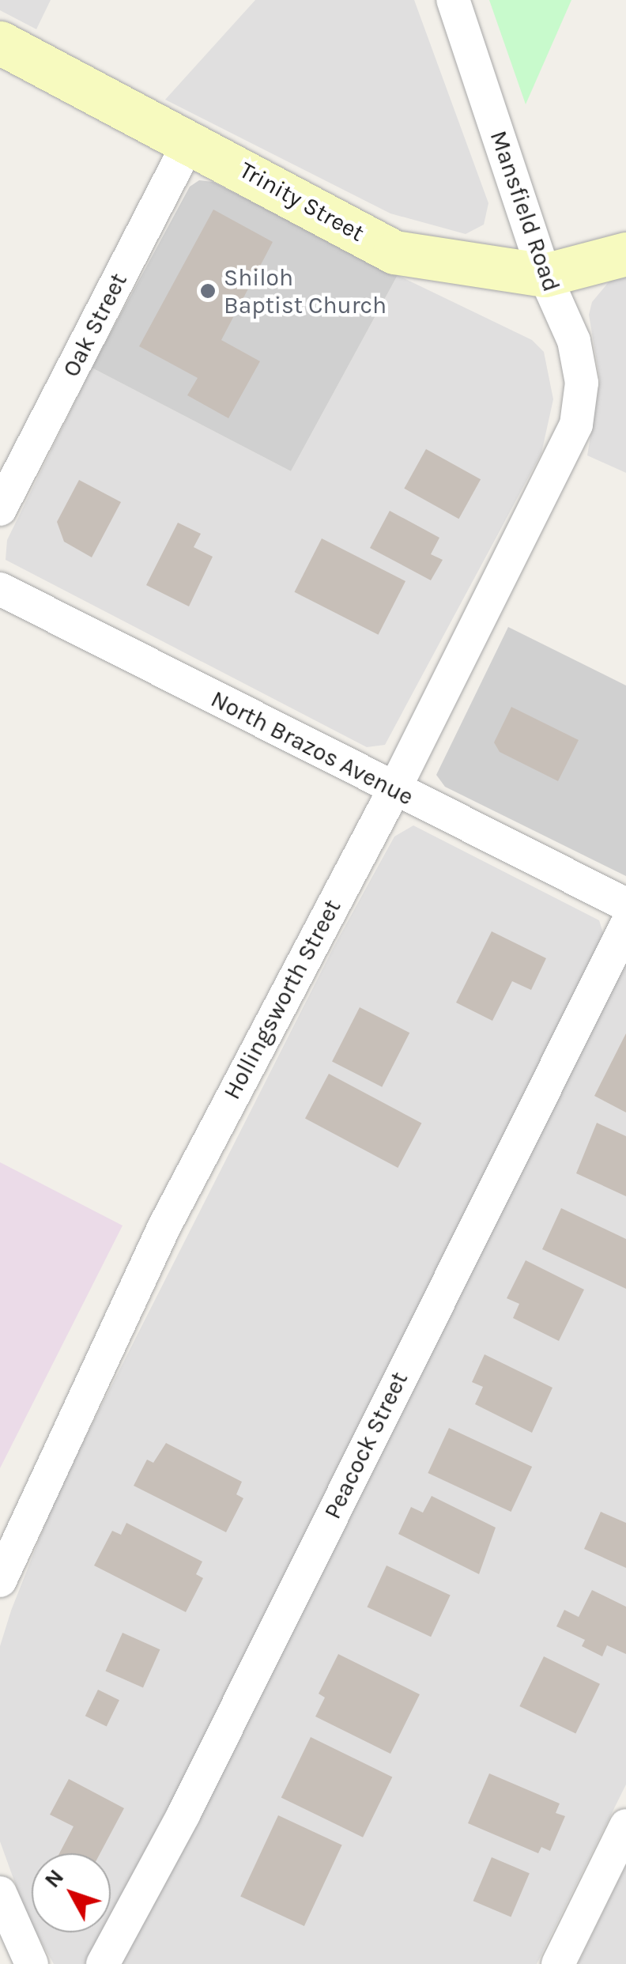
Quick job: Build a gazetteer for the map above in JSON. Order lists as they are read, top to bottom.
{
  "streets": {
    "street": [
      "Trinity Street",
      "Mansfield Road",
      "Oak Street",
      "North Brazos Avenue",
      "Hollingsworth Street",
      "Peacock Street"
    ]
  },
  "crossings": [
    ["Trinity Street", "Mansfield Road"],
    ["Trinity Street", "Oak Street"],
    ["Mansfield Road", "Hollingsworth Street"],
    ["North Brazos Avenue", "Hollingsworth Street"]
  ],
  "places": ["Shiloh Baptist Church"],
  "north": "top left"
}
